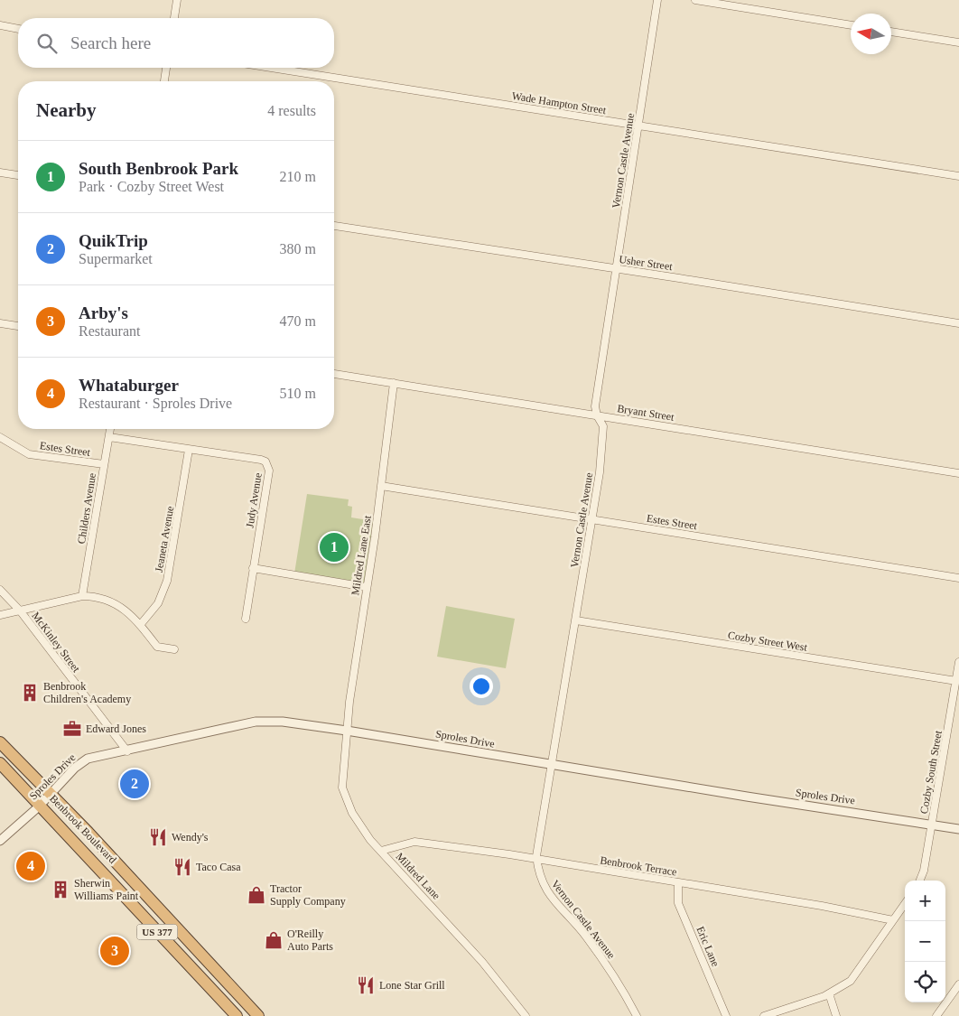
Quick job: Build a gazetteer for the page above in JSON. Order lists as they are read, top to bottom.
{
  "streets": {
    "highway": ["Benbrook Boulevard", "US 377"],
    "street": [
      "Wade Hampton Street",
      "Vernon Castle Avenue",
      "Usher Street",
      "Bryant Street",
      "Estes Street",
      "Judy Avenue",
      "Childers Avenue",
      "Jeaneta Avenue",
      "Mildred Lane East",
      "Cozby Street West",
      "McKinley Street",
      "Sproles Drive",
      "Cozby South Street",
      "Benbrook Terrace",
      "Mildred Lane",
      "Eric Lane"
    ]
  },
  "crossings": [
    ["Wade Hampton Street", "Vernon Castle Avenue"],
    ["Vernon Castle Avenue", "Usher Street"],
    ["Vernon Castle Avenue", "Bryant Street"],
    ["Vernon Castle Avenue", "Estes Street"],
    ["Vernon Castle Avenue", "Cozby Street West"],
    ["Vernon Castle Avenue", "Sproles Drive"],
    ["Vernon Castle Avenue", "Benbrook Terrace"],
    ["Bryant Street", "Mildred Lane East"],
    ["Estes Street", "Childers Avenue"],
    ["Estes Street", "Mildred Lane East"],
    ["Judy Avenue", "Childers Avenue"],
    ["Judy Avenue", "Jeaneta Avenue"],
    ["Mildred Lane East", "Sproles Drive"],
    ["Mildred Lane East", "Mildred Lane"],
    ["Cozby Street West", "Cozby South Street"],
    ["McKinley Street", "Sproles Drive"],
    ["Sproles Drive", "Cozby South Street"],
    ["Sproles Drive", "Benbrook Boulevard"],
    ["Sproles Drive", "Mildred Lane"],
    ["Benbrook Terrace", "Mildred Lane"],
    ["Benbrook Terrace", "Eric Lane"]
  ],
  "places": {
    "building": ["Benbrook Children's Academy", "Sherwin Williams Paint"],
    "office": ["Edward Jones"],
    "restaurant": ["Wendy's", "Taco Casa", "Lone Star Grill"],
    "shop": ["Tractor Supply Company", "O'Reilly Auto Parts"]
  },
  "north": "left",
  "page": {
    "search": "Search here",
    "heading": ["Nearby", "4 results"],
    "list": [
      {
        "mark": "1",
        "name": "South Benbrook Park",
        "note": "Park · Cozby Street West",
        "value": "210 m"
      },
      {
        "mark": "2",
        "name": "QuikTrip",
        "note": "Supermarket",
        "value": "380 m"
      },
      {
        "mark": "3",
        "name": "Arby's",
        "note": "Restaurant",
        "value": "470 m"
      },
      {
        "mark": "4",
        "name": "Whataburger",
        "note": "Restaurant · Sproles Drive",
        "value": "510 m"
      }
    ],
    "pins": [
      "1",
      "2",
      "4",
      "3"
    ],
    "map_buttons": ["+", "−"]
  }
}
